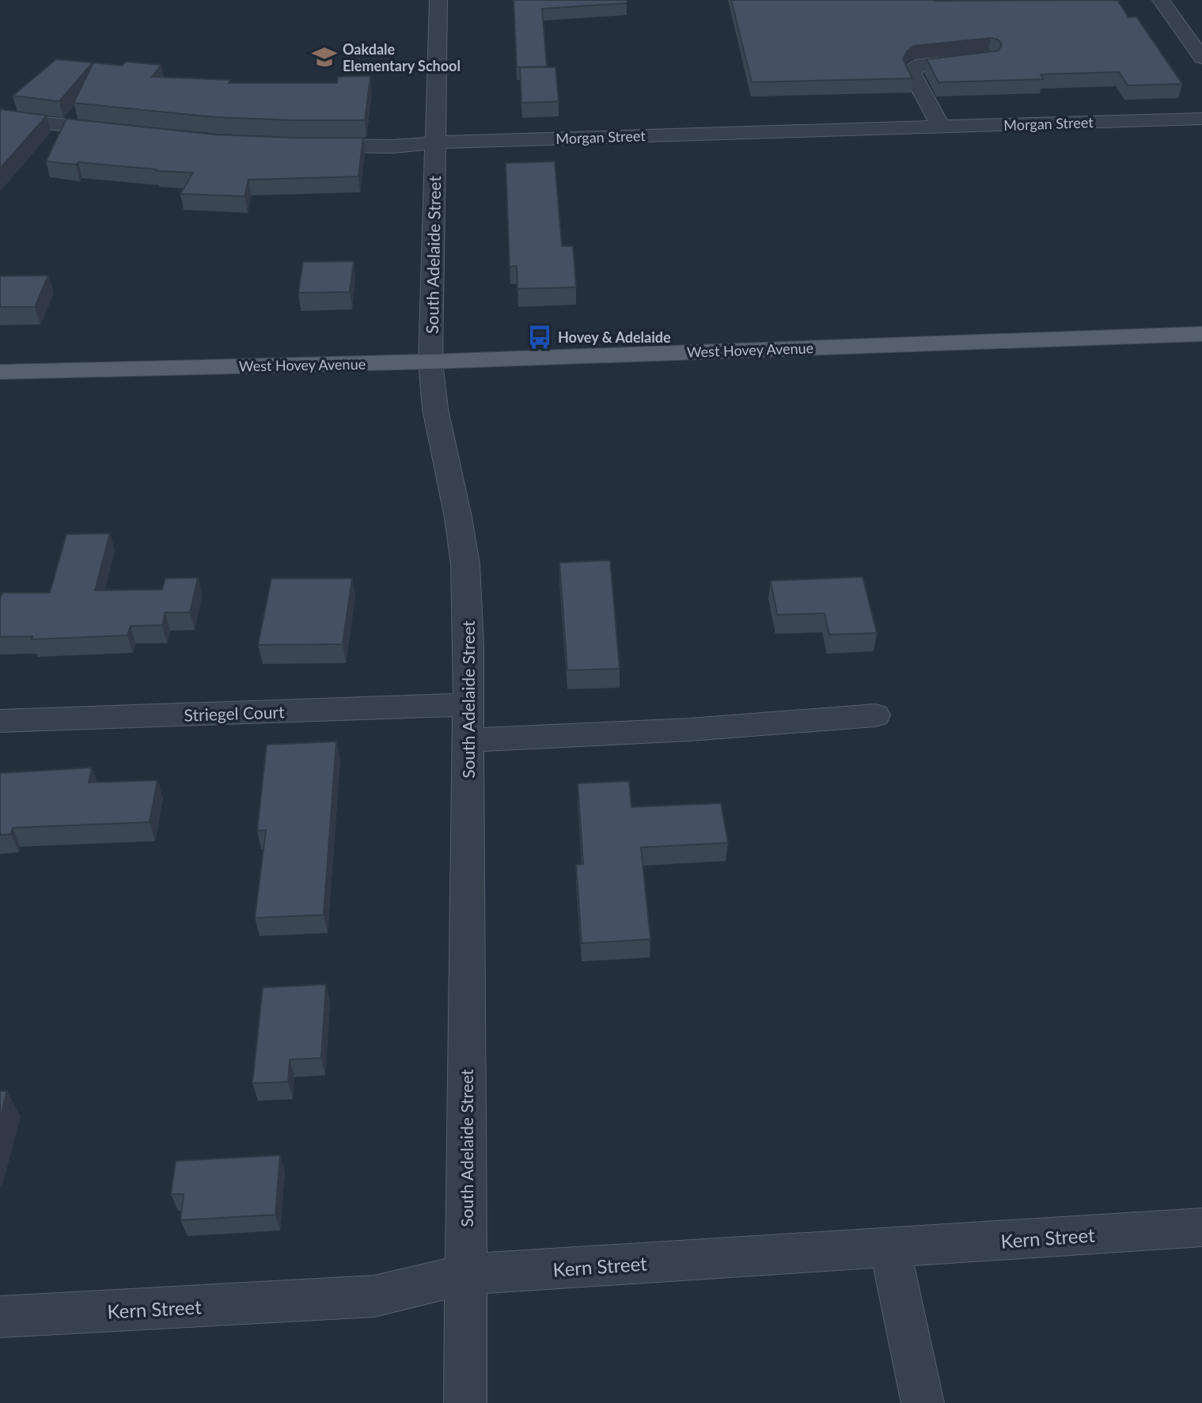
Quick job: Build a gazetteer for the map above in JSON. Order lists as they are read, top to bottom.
{
  "streets": {
    "main road": ["West Hovey Avenue"],
    "street": [
      "Morgan Street",
      "South Adelaide Street",
      "Striegel Court",
      "Kern Street"
    ]
  },
  "crossings": [
    ["Morgan Street", "South Adelaide Street"],
    ["South Adelaide Street", "West Hovey Avenue"],
    ["South Adelaide Street", "Striegel Court"],
    ["South Adelaide Street", "Kern Street"]
  ],
  "places": {
    "school or university": ["Oakdale Elementary School"],
    "bus stop": ["Hovey & Adelaide"]
  }
}
